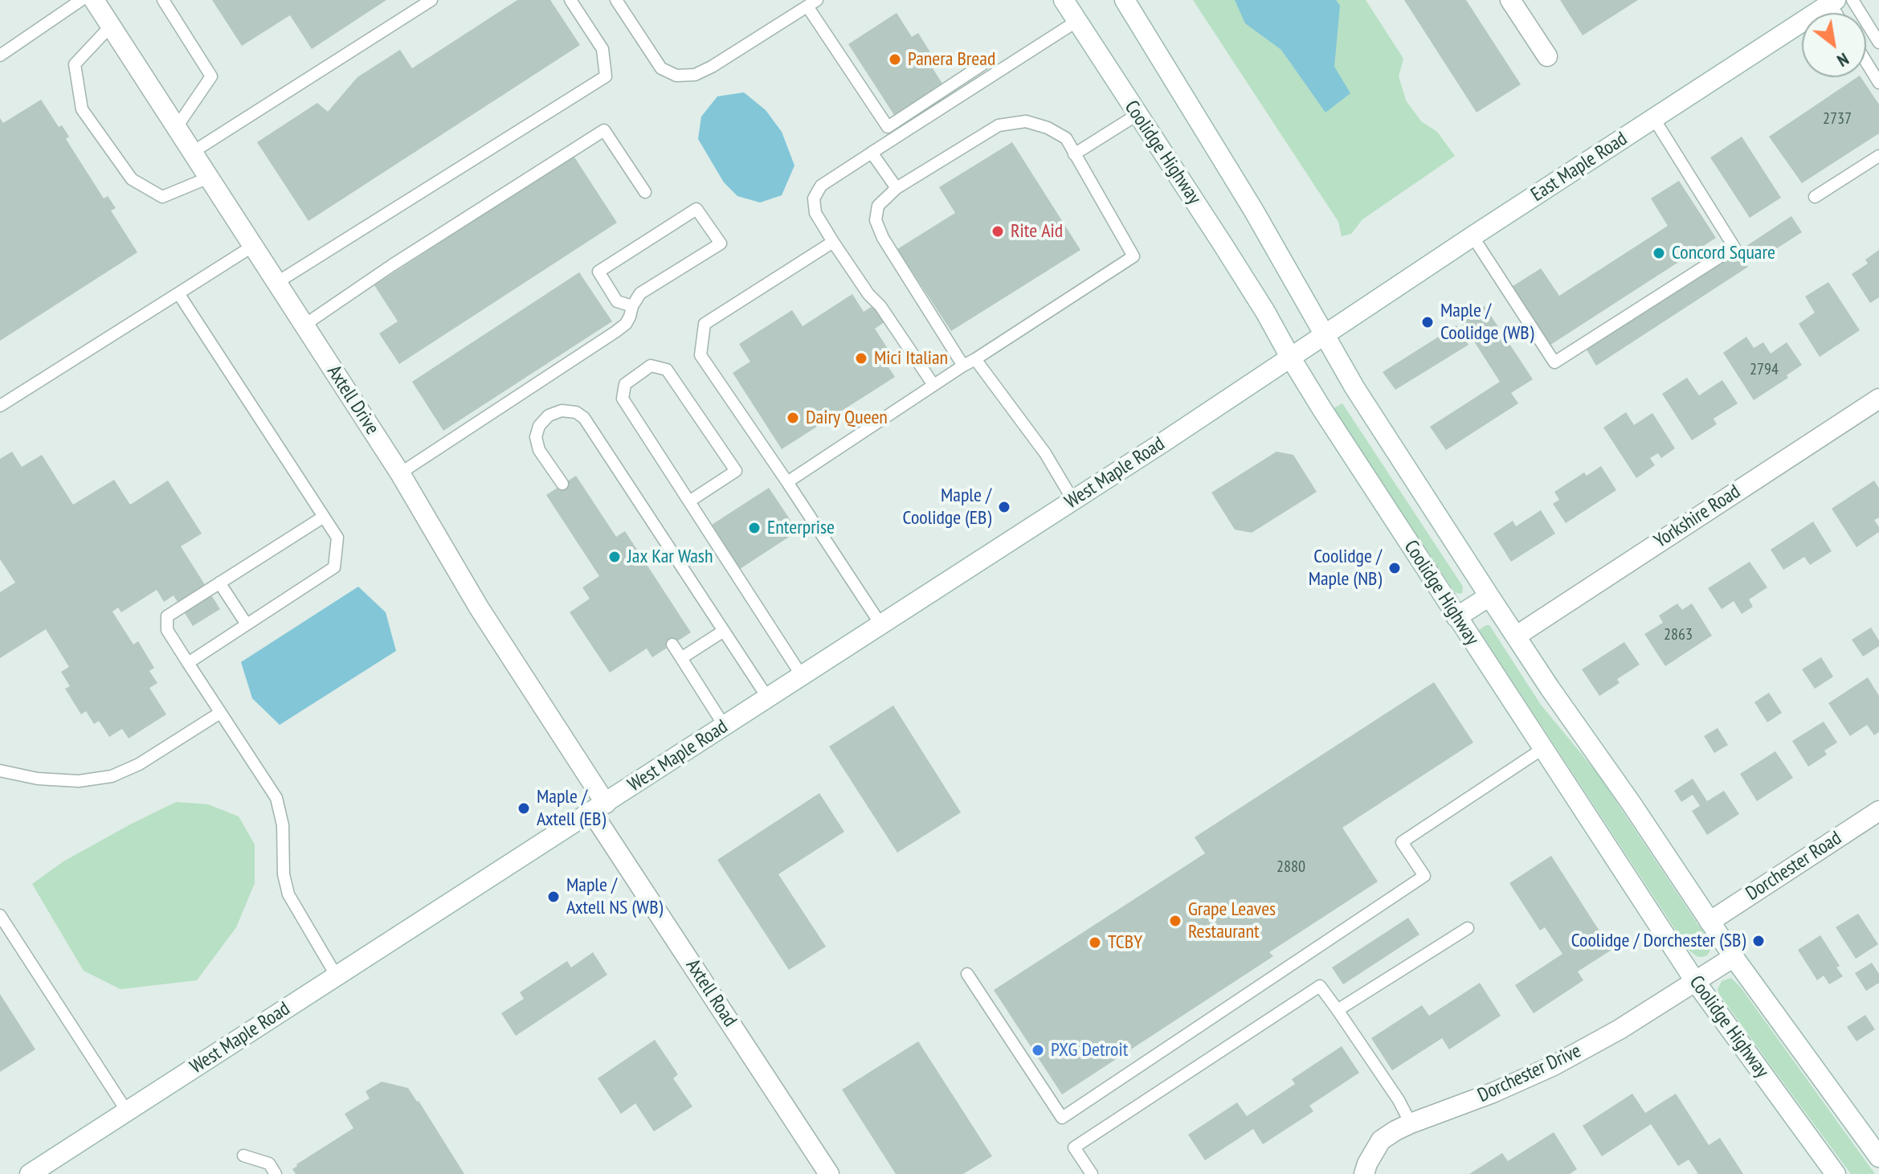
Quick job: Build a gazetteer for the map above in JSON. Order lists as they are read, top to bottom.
{
  "streets": {
    "main road": [
      "Coolidge Highway",
      "East Maple Road",
      "Axtell Drive",
      "West Maple Road",
      "Yorkshire Road",
      "Dorchester Road",
      "Axtell Road",
      "Dorchester Drive"
    ]
  },
  "crossings": [
    ["Coolidge Highway", "East Maple Road"],
    ["Coolidge Highway", "West Maple Road"],
    ["Coolidge Highway", "Yorkshire Road"],
    ["Coolidge Highway", "Dorchester Road"],
    ["Coolidge Highway", "Dorchester Drive"],
    ["East Maple Road", "West Maple Road"],
    ["Axtell Drive", "West Maple Road"],
    ["Axtell Drive", "Axtell Road"],
    ["West Maple Road", "Axtell Road"]
  ],
  "places": [
    "Panera Bread",
    "Rite Aid",
    "Concord Square",
    "Maple / Coolidge (WB)",
    "Mici Italian",
    "Dairy Queen",
    "Maple / Coolidge (EB)",
    "Enterprise",
    "Jax Kar Wash",
    "Coolidge / Maple (NB)",
    "Maple / Axtell (EB)",
    "Maple / Axtell NS (WB)",
    "Grape Leaves Restaurant",
    "Coolidge / Dorchester (SB)",
    "TCBY",
    "PXG Detroit"
  ],
  "house_numbers": [
    "2737",
    "2794",
    "2863",
    "2880"
  ],
  "north": "bottom right"
}
